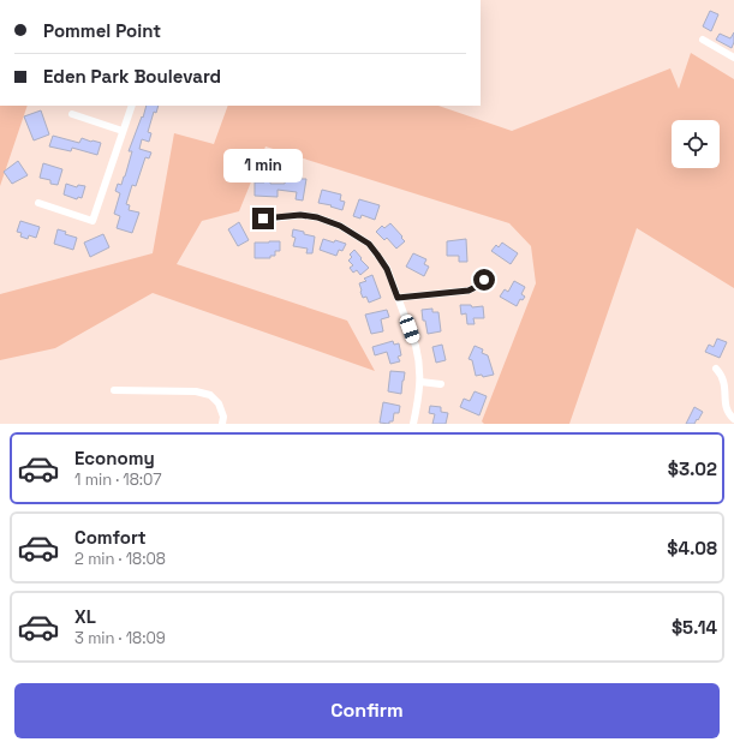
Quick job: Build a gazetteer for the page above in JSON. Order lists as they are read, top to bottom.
{
  "page": {
    "banner": ["Pommel Point", "Eden Park Boulevard"],
    "bubble": "1 min",
    "list": [
      {
        "name": "Economy",
        "note": "1 min · 18:07",
        "value": "$3.02"
      },
      {
        "name": "Comfort",
        "note": "2 min · 18:08",
        "value": "$4.08"
      },
      {
        "name": "XL",
        "note": "3 min · 18:09",
        "value": "$5.14"
      }
    ],
    "buttons": "Confirm"
  }
}
